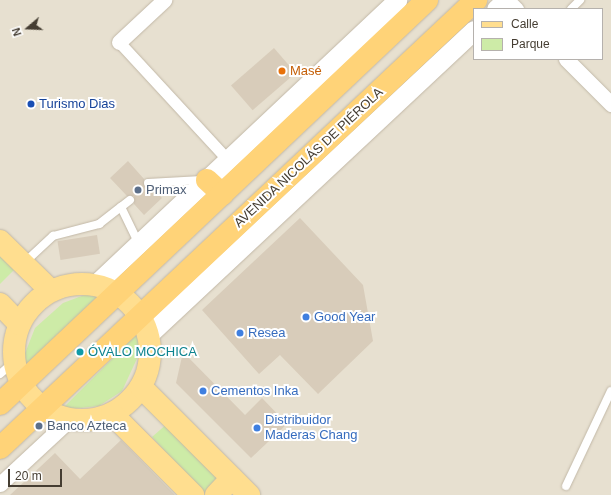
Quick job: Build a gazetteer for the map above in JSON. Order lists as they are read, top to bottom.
{
  "streets": {
    "highway": ["AVENIDA NICOLÁS DE PIÉROLA"]
  },
  "places": [
    "Masé",
    "Turismo Dias",
    "Primax",
    "Good Year",
    "Resea",
    "ÓVALO MOCHICA",
    "Cementos Inka",
    "Banco Azteca",
    "Distribuidor Maderas Chang"
  ],
  "legend": ["Calle", "Parque"],
  "scale_bar": "20 m",
  "north": "left"
}
